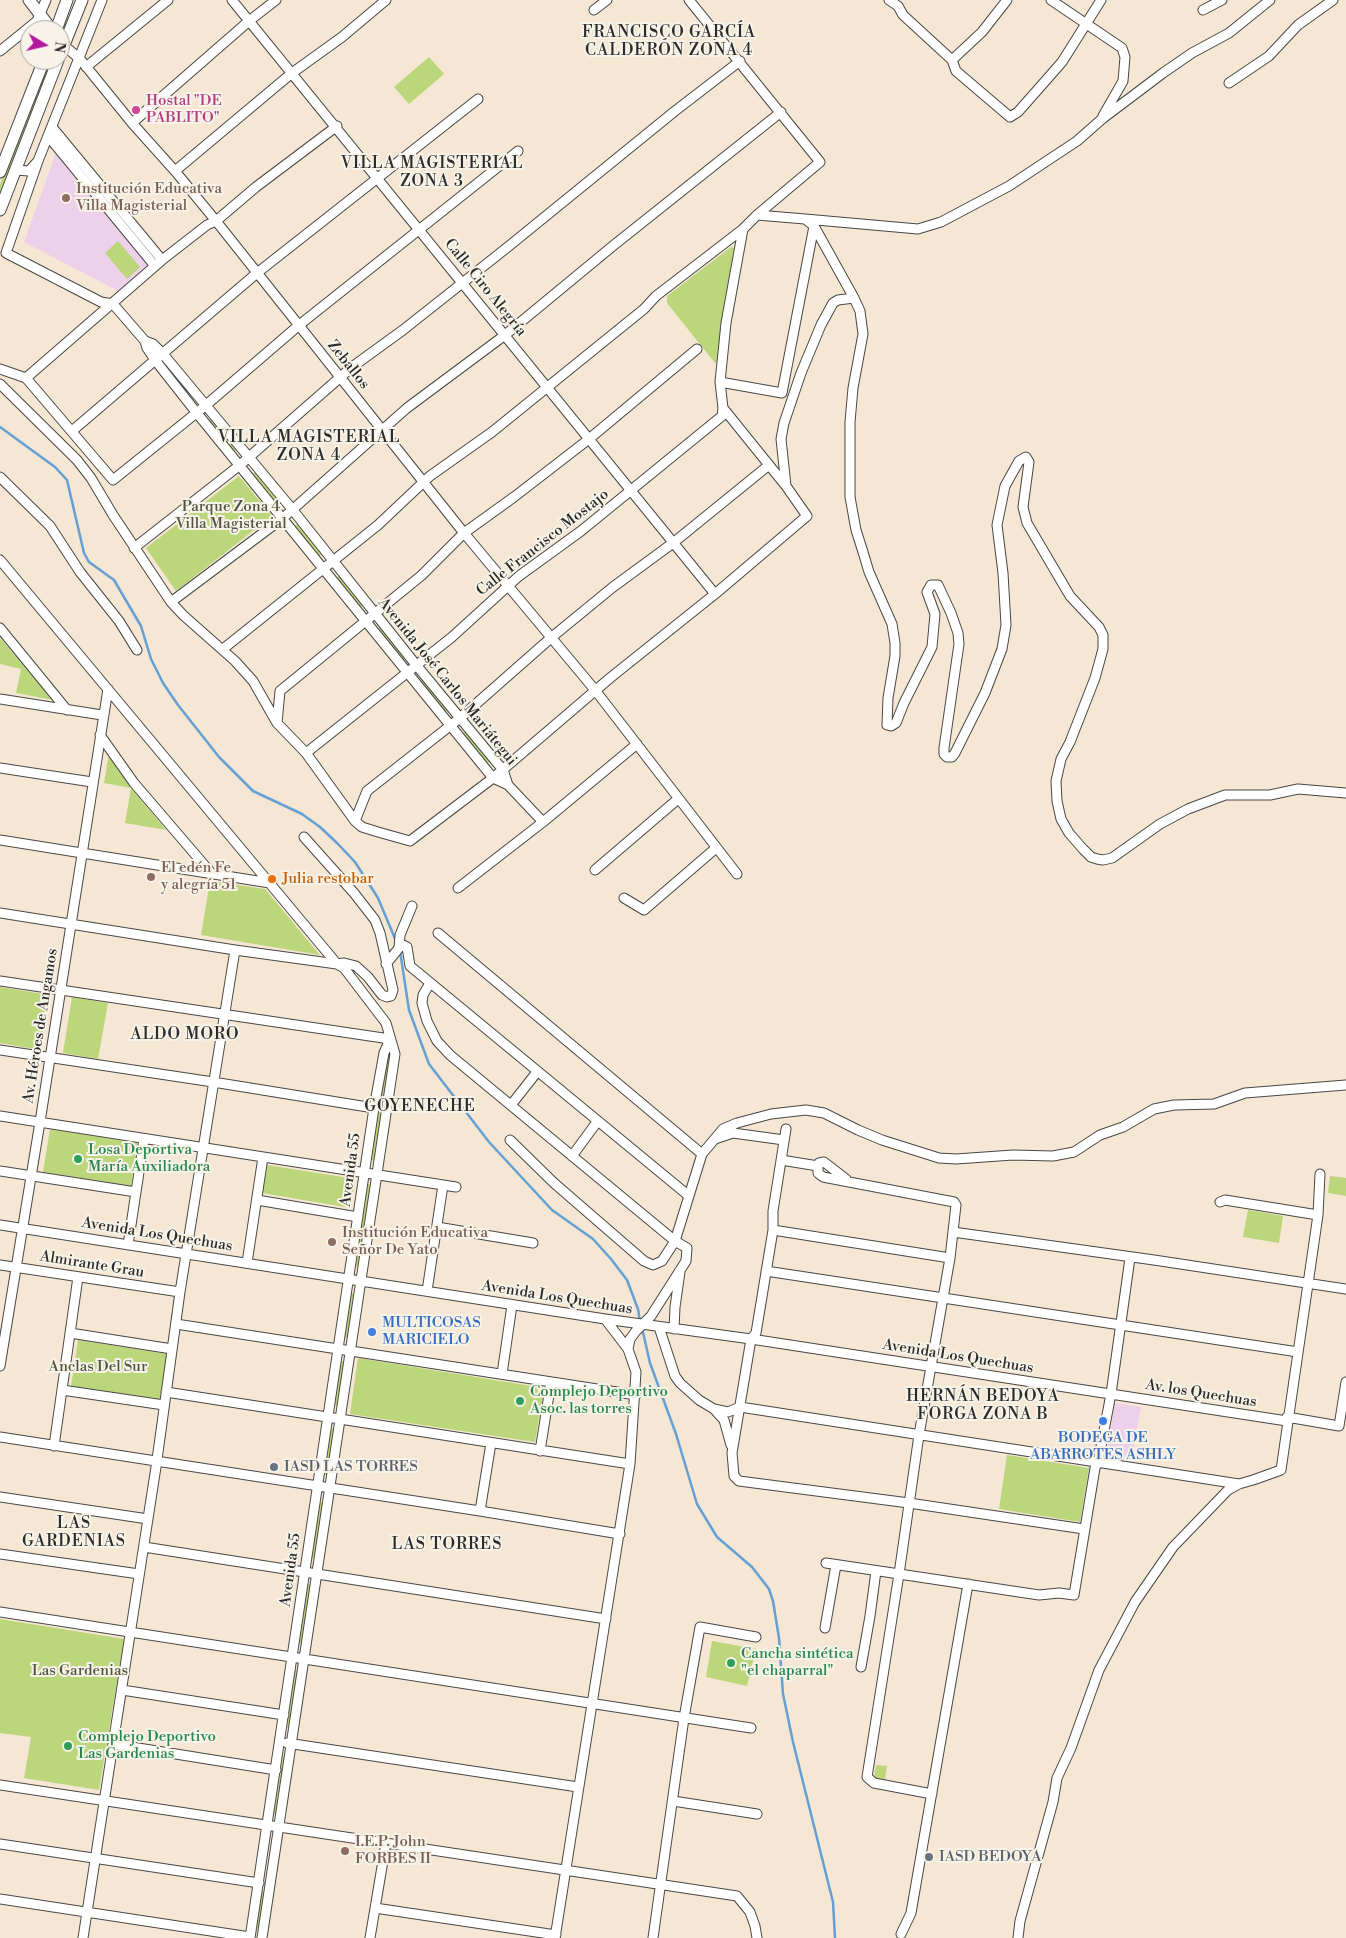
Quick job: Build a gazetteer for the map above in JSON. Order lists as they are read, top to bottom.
{
  "streets": {
    "street": [
      "Calle Ciro Alegría",
      "Zeballos",
      "Calle Francisco Mostajo",
      "Avenida José Carlos Mariátegui",
      "Av. Héroes de Angamos",
      "Avenida 55",
      "Avenida Los Quechuas",
      "Almirante Grau",
      "Av. los Quechuas"
    ]
  },
  "crossings": [
    ["Calle Ciro Alegría", "Calle Francisco Mostajo"],
    ["Zeballos", "Calle Francisco Mostajo"],
    ["Calle Francisco Mostajo", "Avenida José Carlos Mariátegui"],
    ["Av. Héroes de Angamos", "Avenida Los Quechuas"],
    ["Av. Héroes de Angamos", "Almirante Grau"],
    ["Avenida 55", "Avenida Los Quechuas"],
    ["Avenida Los Quechuas", "Av. los Quechuas"]
  ],
  "districts": [
    "FRANCISCO GARCÍA CALDERÓN ZONA 4",
    "VILLA MAGISTERIAL ZONA 3",
    "VILLA MAGISTERIAL ZONA 4",
    "ALDO MORO",
    "GOYENECHE",
    "HERNÁN BEDOYA FORGA ZONA B",
    "LAS GARDENIAS",
    "LAS TORRES"
  ],
  "parks": ["Parque Zona 4 Villa Magisterial", "Anclas Del Sur", "Las Gardenias"],
  "places": [
    "Hostal \"DE PABLITO\"",
    "Institución Educativa Villa Magisterial",
    "El edén Fe y alegría 51",
    "Julia restobar",
    "Losa Deportiva María Auxiliadora",
    "Institución Educativa Señor De Yato",
    "MULTICOSAS MARICIELO",
    "Complejo Deportivo Asoc. las torres",
    "BODEGA DE ABARROTES ASHLY",
    "IASD LAS TORRES",
    "Cancha sintética \"el chaparral\"",
    "Complejo Deportivo Las Gardenias",
    "I.E.P. John FORBES II",
    "IASD BEDOYA"
  ],
  "north": "right"
}
